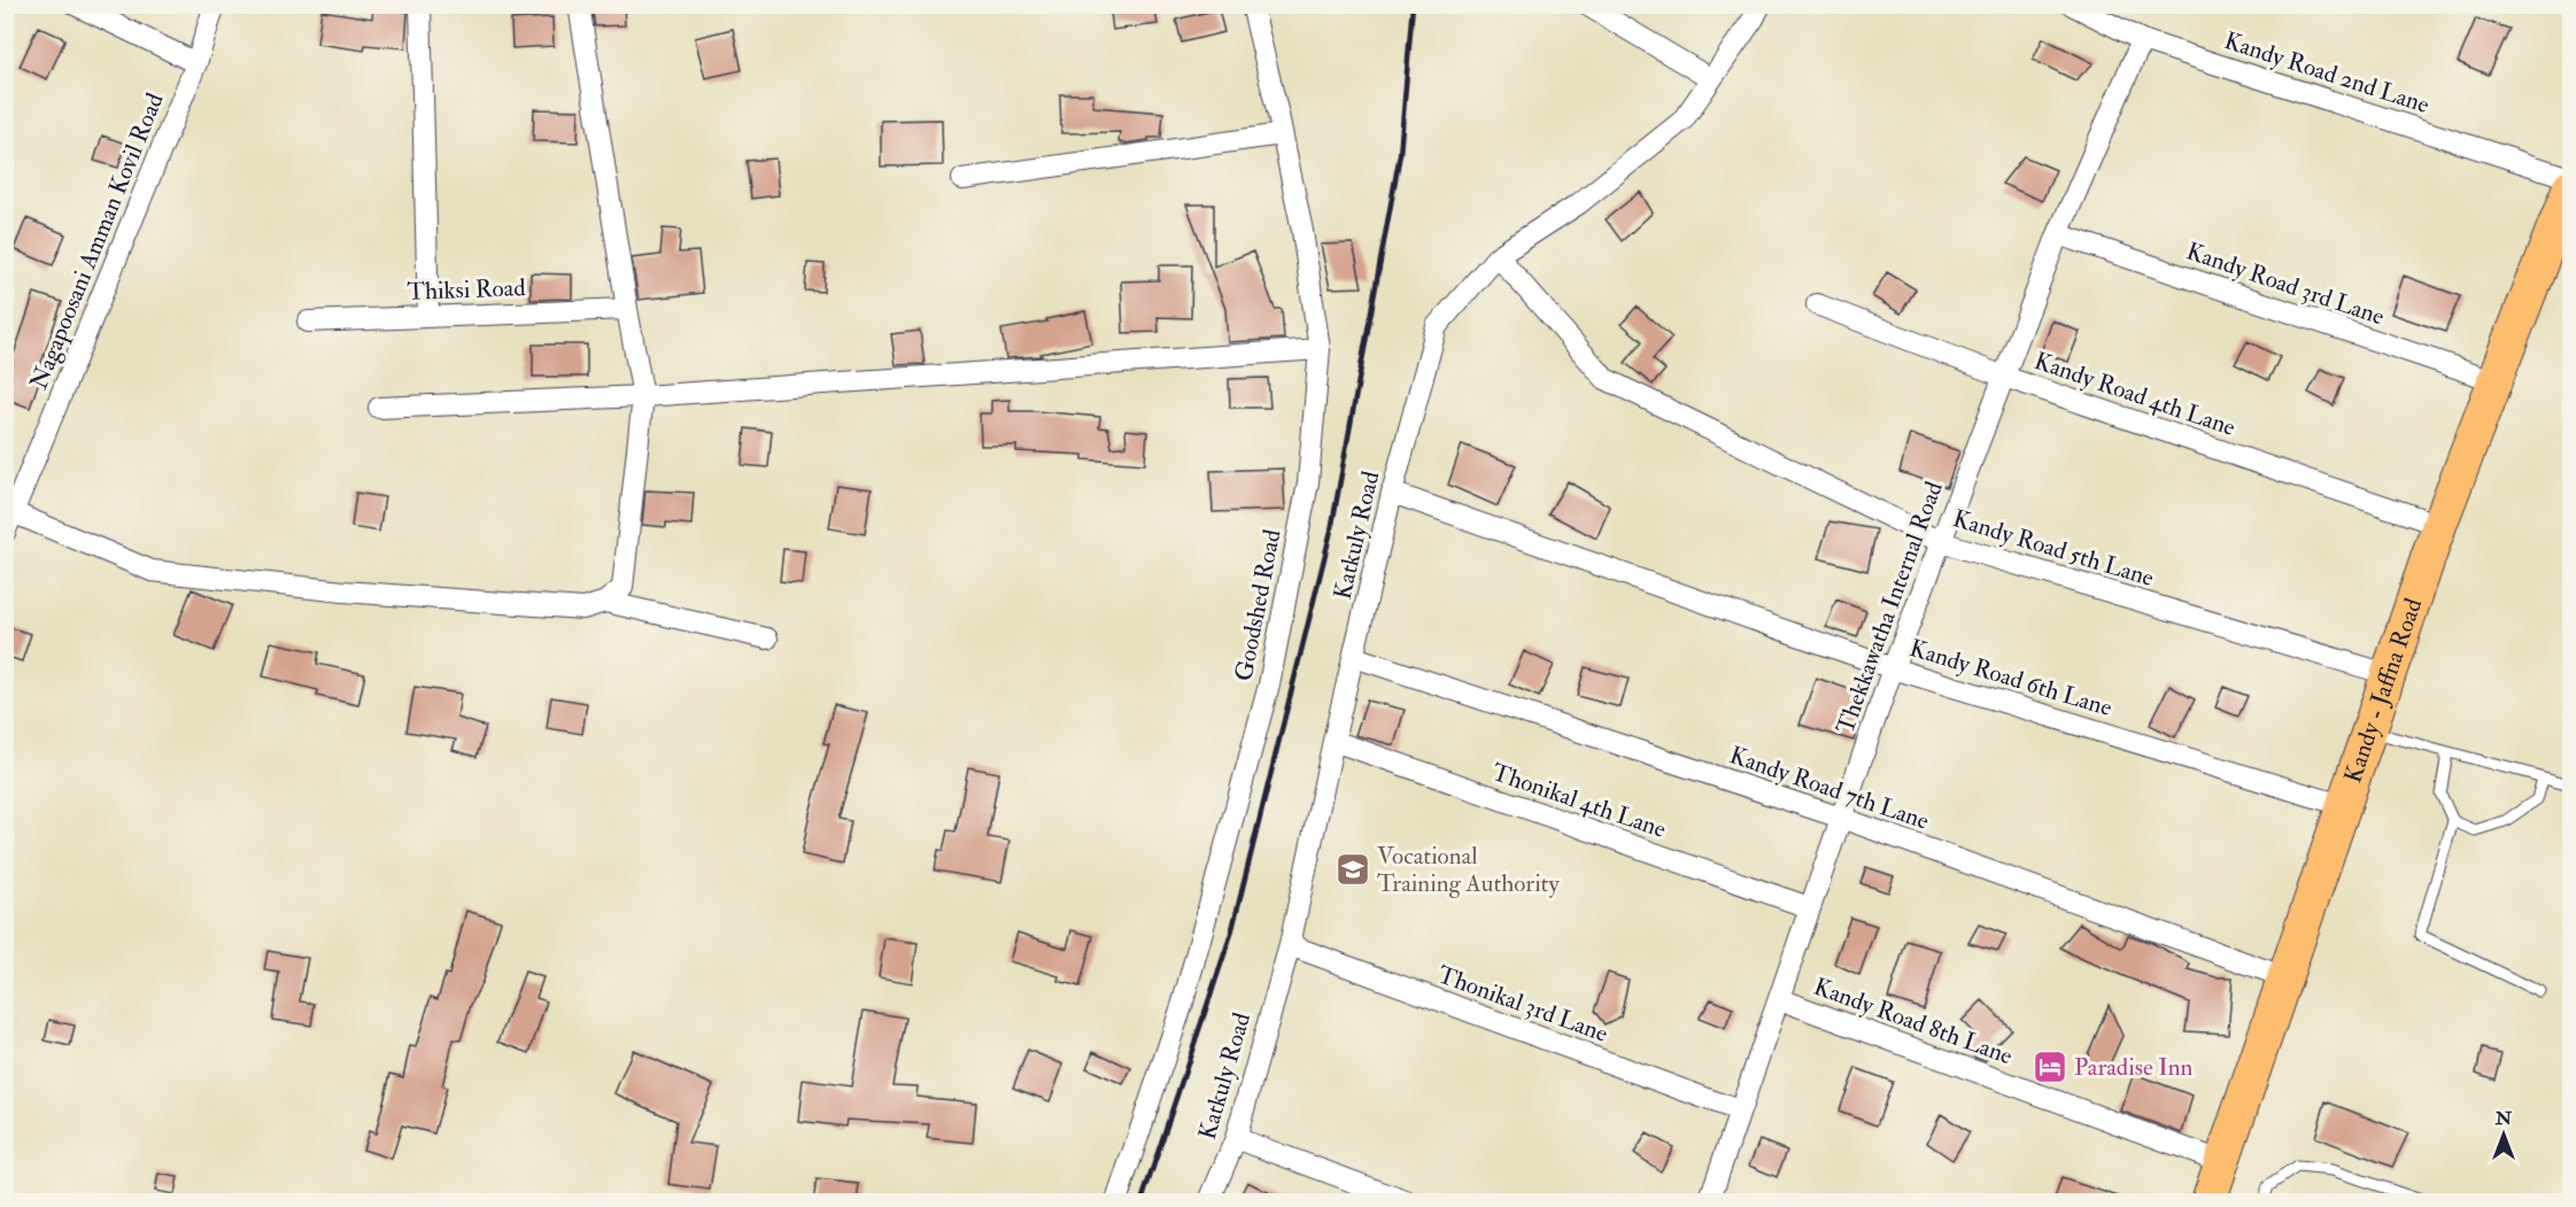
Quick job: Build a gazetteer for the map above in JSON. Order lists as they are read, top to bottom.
{
  "streets": {
    "highway": ["Kandy - Jaffna Road"],
    "street": [
      "Kandy Road 2nd Lane",
      "Nagapoosani Amman Kovil Road",
      "Kandy Road 3rd Lane",
      "Thiksi Road",
      "Kandy Road 4th Lane",
      "Katkuly Road",
      "Kandy Road 5th Lane",
      "Goodshed Road",
      "Thekkawatha Internal Road",
      "Kandy Road 6th Lane",
      "Kandy Road 7th Lane",
      "Thonikal 4th Lane",
      "Thonikal 3rd Lane",
      "Kandy Road 8th Lane"
    ]
  },
  "crossings": [
    ["Kandy Road 2nd Lane", "Thekkawatha Internal Road"],
    ["Kandy Road 3rd Lane", "Thekkawatha Internal Road"],
    ["Kandy Road 3rd Lane", "Kandy - Jaffna Road"],
    ["Kandy Road 4th Lane", "Thekkawatha Internal Road"],
    ["Kandy Road 4th Lane", "Kandy - Jaffna Road"],
    ["Katkuly Road", "Kandy Road 5th Lane"],
    ["Katkuly Road", "Kandy Road 6th Lane"],
    ["Katkuly Road", "Kandy Road 7th Lane"],
    ["Katkuly Road", "Thonikal 4th Lane"],
    ["Katkuly Road", "Thonikal 3rd Lane"],
    ["Kandy Road 5th Lane", "Thekkawatha Internal Road"],
    ["Kandy Road 5th Lane", "Kandy - Jaffna Road"],
    ["Thekkawatha Internal Road", "Kandy Road 6th Lane"],
    ["Thekkawatha Internal Road", "Kandy Road 7th Lane"],
    ["Thekkawatha Internal Road", "Thonikal 4th Lane"],
    ["Thekkawatha Internal Road", "Thonikal 3rd Lane"],
    ["Thekkawatha Internal Road", "Kandy Road 8th Lane"],
    ["Kandy Road 6th Lane", "Kandy - Jaffna Road"],
    ["Kandy - Jaffna Road", "Kandy Road 7th Lane"],
    ["Kandy - Jaffna Road", "Kandy Road 8th Lane"]
  ],
  "places": {
    "school or university": ["Vocational Training Authority"],
    "hotel": ["Paradise Inn"]
  },
  "north": "top"
}
